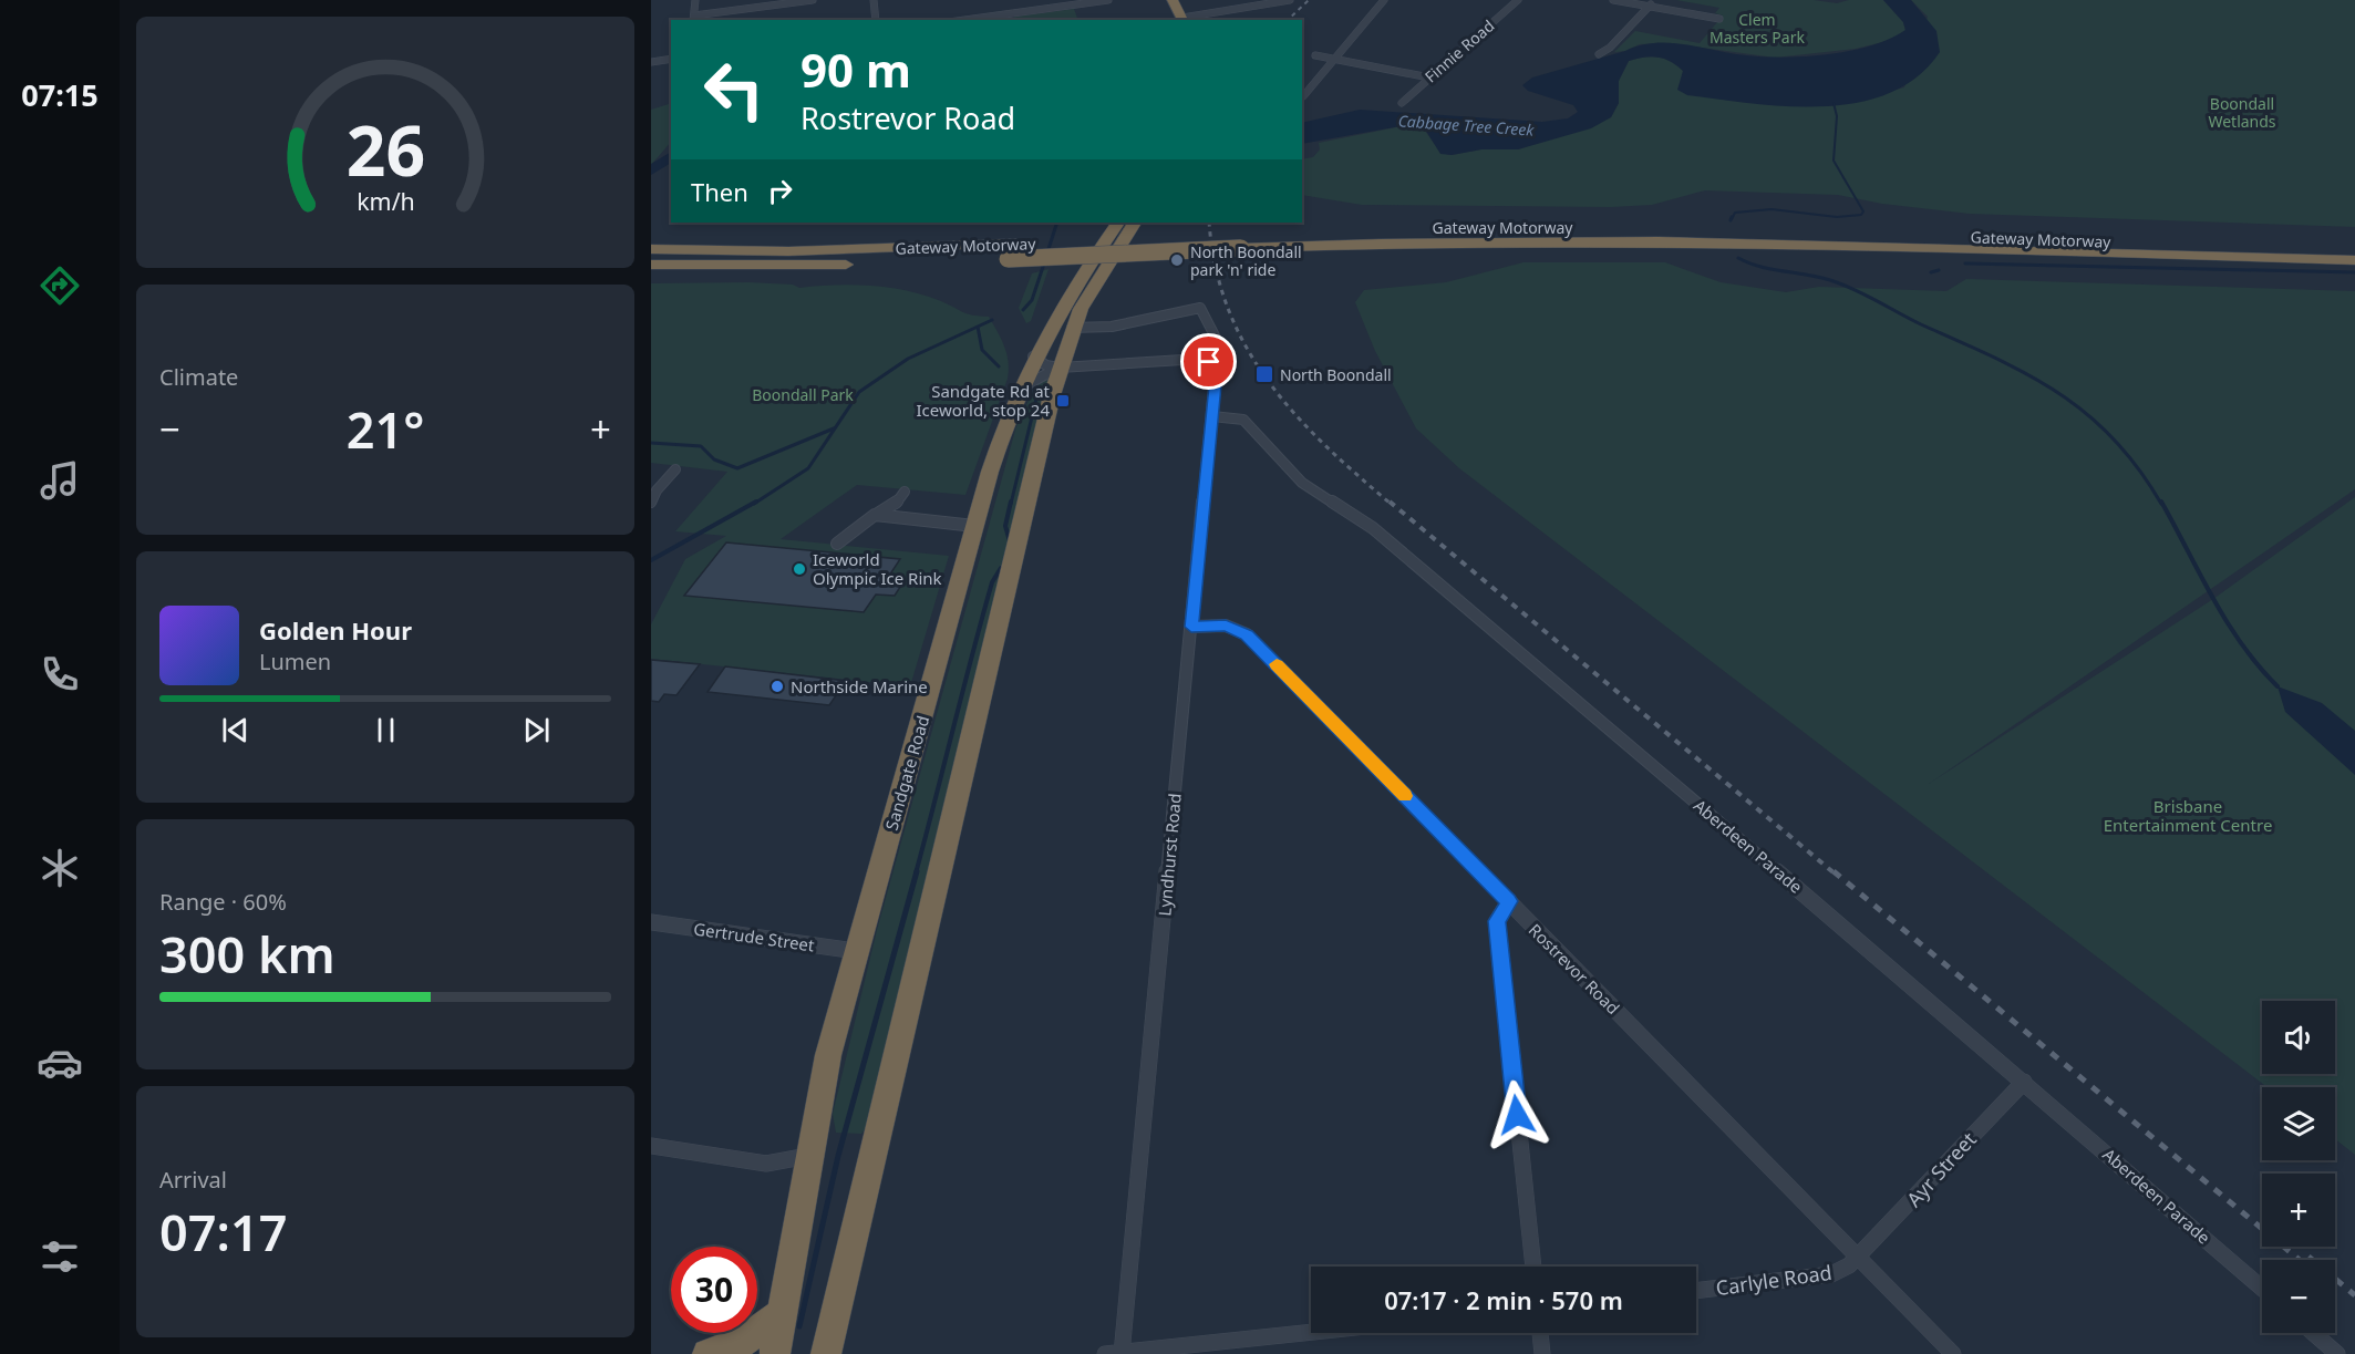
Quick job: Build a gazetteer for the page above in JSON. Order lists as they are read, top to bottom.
{
  "streets": {
    "highway": ["Gateway Motorway", "Sandgate Road"],
    "street": [
      "Finnie Road",
      "Aberdeen Parade",
      "Lyndhurst Road",
      "Gertrude Street",
      "Rostrevor Road",
      "Ayr Street",
      "Carlyle Road"
    ]
  },
  "crossings": [
    ["Sandgate Road", "Gertrude Street"],
    ["Aberdeen Parade", "Lyndhurst Road"],
    ["Aberdeen Parade", "Ayr Street"],
    ["Lyndhurst Road", "Rostrevor Road"],
    ["Rostrevor Road", "Ayr Street"],
    ["Rostrevor Road", "Carlyle Road"],
    ["Ayr Street", "Carlyle Road"]
  ],
  "water": ["Cabbage Tree Creek"],
  "parks": [
    "Clem Masters Park",
    "Boondall Wetlands",
    "Boondall Park",
    "Brisbane Entertainment Centre"
  ],
  "places": {
    "other": ["North Boondall park 'n' ride", "Iceworld Olympic Ice Rink", "Northside Marine"],
    "transit": ["North Boondall", "Sandgate Rd at Iceworld, stop 24"]
  },
  "page": {
    "tabs": "07:15",
    "turn": ["90 m", "Rostrevor Road"],
    "then": "Then",
    "tile": [
      "Climate",
      ["Range · 60%", "300 km"],
      ["Arrival", "07:17"]
    ],
    "heat": ["−", "21°", "+"],
    "song": ["Golden Hour", "Lumen"],
    "map_buttons": ["+", "−"],
    "limit": "30",
    "trip": "07:17 · 2 min · 570 m",
    "gauge": ["26", "km/h"]
  }
}
